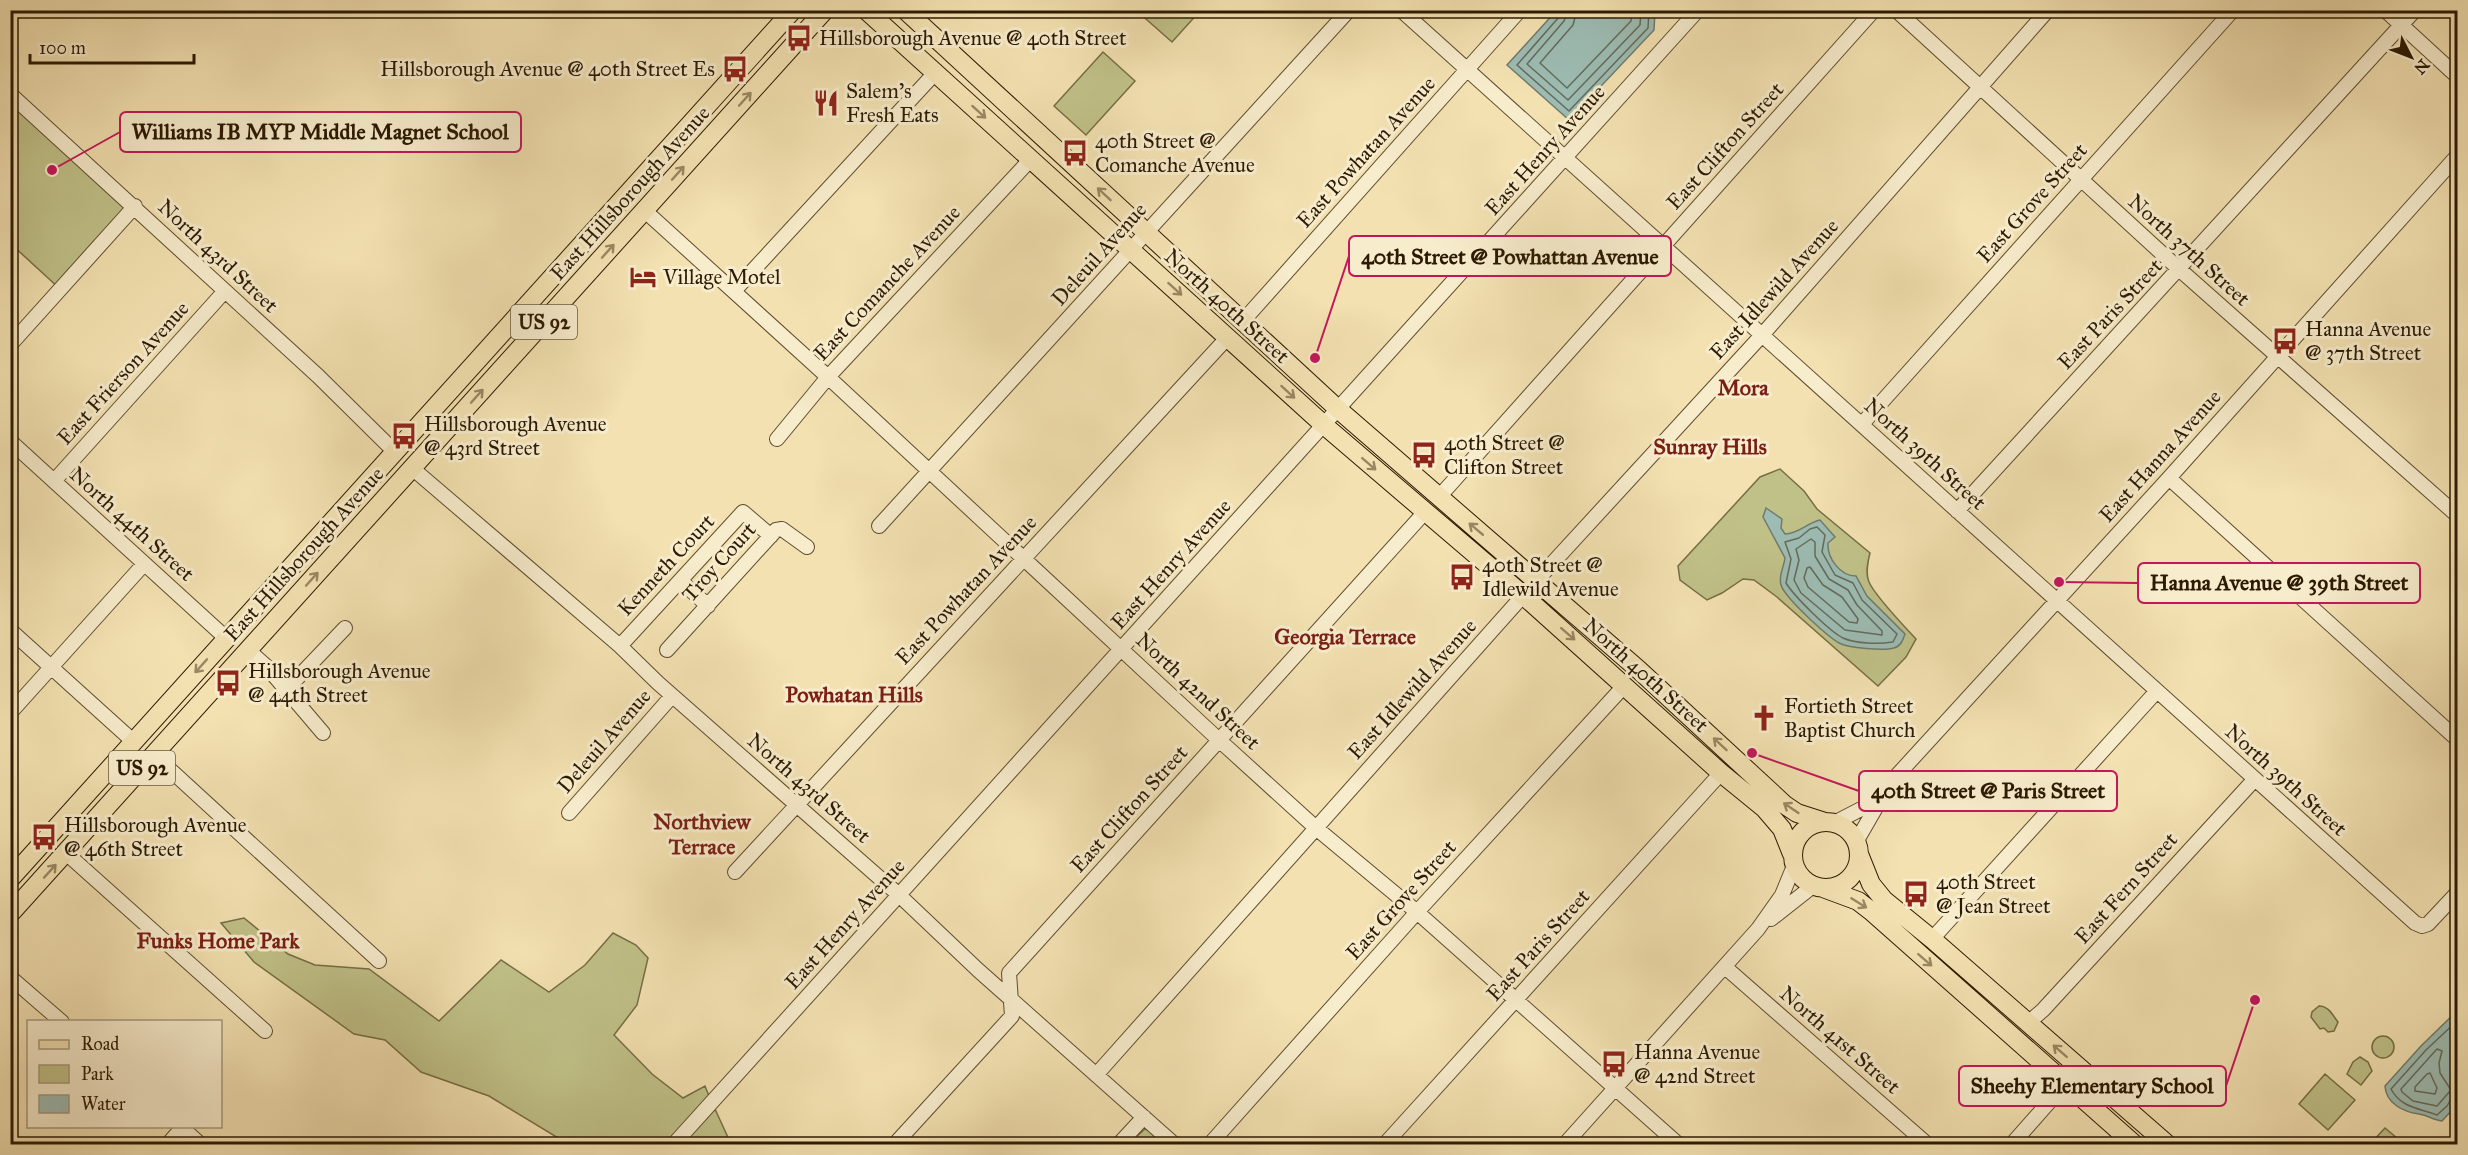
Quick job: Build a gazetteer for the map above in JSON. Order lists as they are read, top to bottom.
{
  "streets": {
    "main road": ["East Hillsborough Avenue", "North 40th Street", "US 92"],
    "street": [
      "East Clifton Street",
      "East Henry Avenue",
      "East Powhatan Avenue",
      "East Grove Street",
      "North 37th Street",
      "Deleuil Avenue",
      "North 43rd Street",
      "East Comanche Avenue",
      "East Idlewild Avenue",
      "East Paris Street",
      "East Frierson Avenue",
      "North 39th Street",
      "East Hanna Avenue",
      "North 44th Street",
      "Troy Court",
      "Kenneth Court",
      "North 42nd Street",
      "East Fern Street",
      "North 41st Street"
    ]
  },
  "crossings": [
    ["East Clifton Street", "North 43rd Street"],
    ["East Clifton Street", "North 40th Street"],
    ["East Clifton Street", "North 39th Street"],
    ["East Clifton Street", "North 42nd Street"],
    ["East Henry Avenue", "North 43rd Street"],
    ["East Henry Avenue", "North 40th Street"],
    ["East Henry Avenue", "North 39th Street"],
    ["East Henry Avenue", "North 42nd Street"],
    ["East Powhatan Avenue", "North 43rd Street"],
    ["East Powhatan Avenue", "North 40th Street"],
    ["East Powhatan Avenue", "North 39th Street"],
    ["East Powhatan Avenue", "North 42nd Street"],
    ["East Hillsborough Avenue", "North 43rd Street"],
    ["East Hillsborough Avenue", "North 44th Street"],
    ["East Hillsborough Avenue", "North 42nd Street"],
    ["East Grove Street", "North 37th Street"],
    ["East Grove Street", "North 40th Street"],
    ["East Grove Street", "North 39th Street"],
    ["East Grove Street", "North 42nd Street"],
    ["North 37th Street", "East Idlewild Avenue"],
    ["North 37th Street", "East Paris Street"],
    ["North 37th Street", "East Hanna Avenue"],
    ["Deleuil Avenue", "North 43rd Street"],
    ["Deleuil Avenue", "North 40th Street"],
    ["Deleuil Avenue", "North 42nd Street"],
    ["North 43rd Street", "East Idlewild Avenue"],
    ["North 43rd Street", "East Frierson Avenue"],
    ["North 43rd Street", "Kenneth Court"],
    ["East Comanche Avenue", "North 40th Street"],
    ["East Comanche Avenue", "North 42nd Street"],
    ["East Idlewild Avenue", "North 40th Street"],
    ["East Idlewild Avenue", "North 39th Street"],
    ["East Idlewild Avenue", "North 42nd Street"],
    ["North 40th Street", "East Paris Street"],
    ["North 40th Street", "East Hanna Avenue"],
    ["East Paris Street", "North 39th Street"],
    ["East Paris Street", "North 42nd Street"],
    ["East Frierson Avenue", "North 44th Street"],
    ["North 39th Street", "East Hanna Avenue"],
    ["North 39th Street", "East Fern Street"],
    ["Troy Court", "Kenneth Court"]
  ],
  "districts": [
    "Mora",
    "Sunray Hills",
    "Georgia Terrace",
    "Powhatan Hills",
    "Northview Terrace",
    "Funks Home Park"
  ],
  "places": {
    "bus stop": [
      "Hillsborough Avenue @ 40th Street",
      "Hillsborough Avenue @ 40th Street Es",
      "40th Street @ Comanche Avenue",
      "Hanna Avenue @ 37th Street",
      "Hillsborough Avenue @ 43rd Street",
      "40th Street @ Clifton Street",
      "40th Street @ Idlewild Avenue",
      "Hillsborough Avenue @ 44th Street",
      "Hillsborough Avenue @ 46th Street",
      "40th Street @ Jean Street",
      "Hanna Avenue @ 42nd Street"
    ],
    "restaurant": ["Salem’s Fresh Eats"],
    "other": [
      "Williams IB MYP Middle Magnet School",
      "40th Street @ Powhattan Avenue",
      "Hanna Avenue @ 39th Street",
      "40th Street @ Paris Street",
      "Sheehy Elementary School"
    ],
    "hotel": ["Village Motel"],
    "church": ["Fortieth Street Baptist Church"]
  },
  "legend": ["Road", "Park", "Water"],
  "scale_bar": "100 m",
  "north": "bottom right"
}
